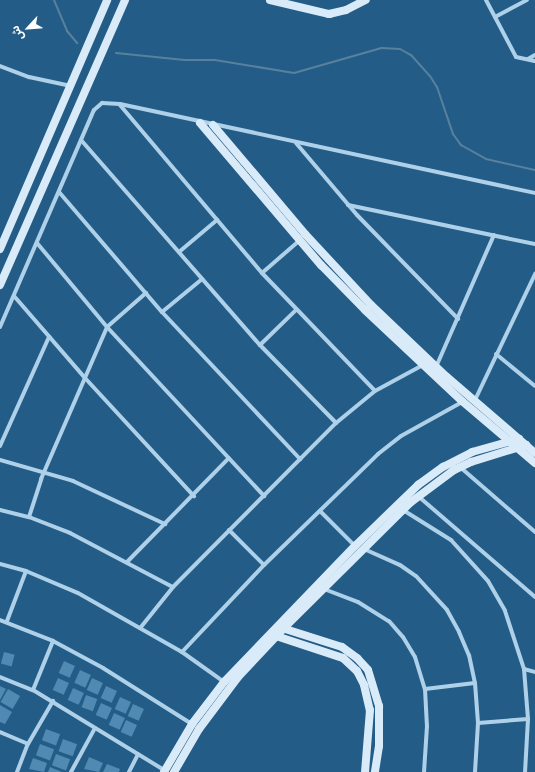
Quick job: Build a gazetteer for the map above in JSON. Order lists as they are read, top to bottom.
{
  "north": "bottom left"
}
